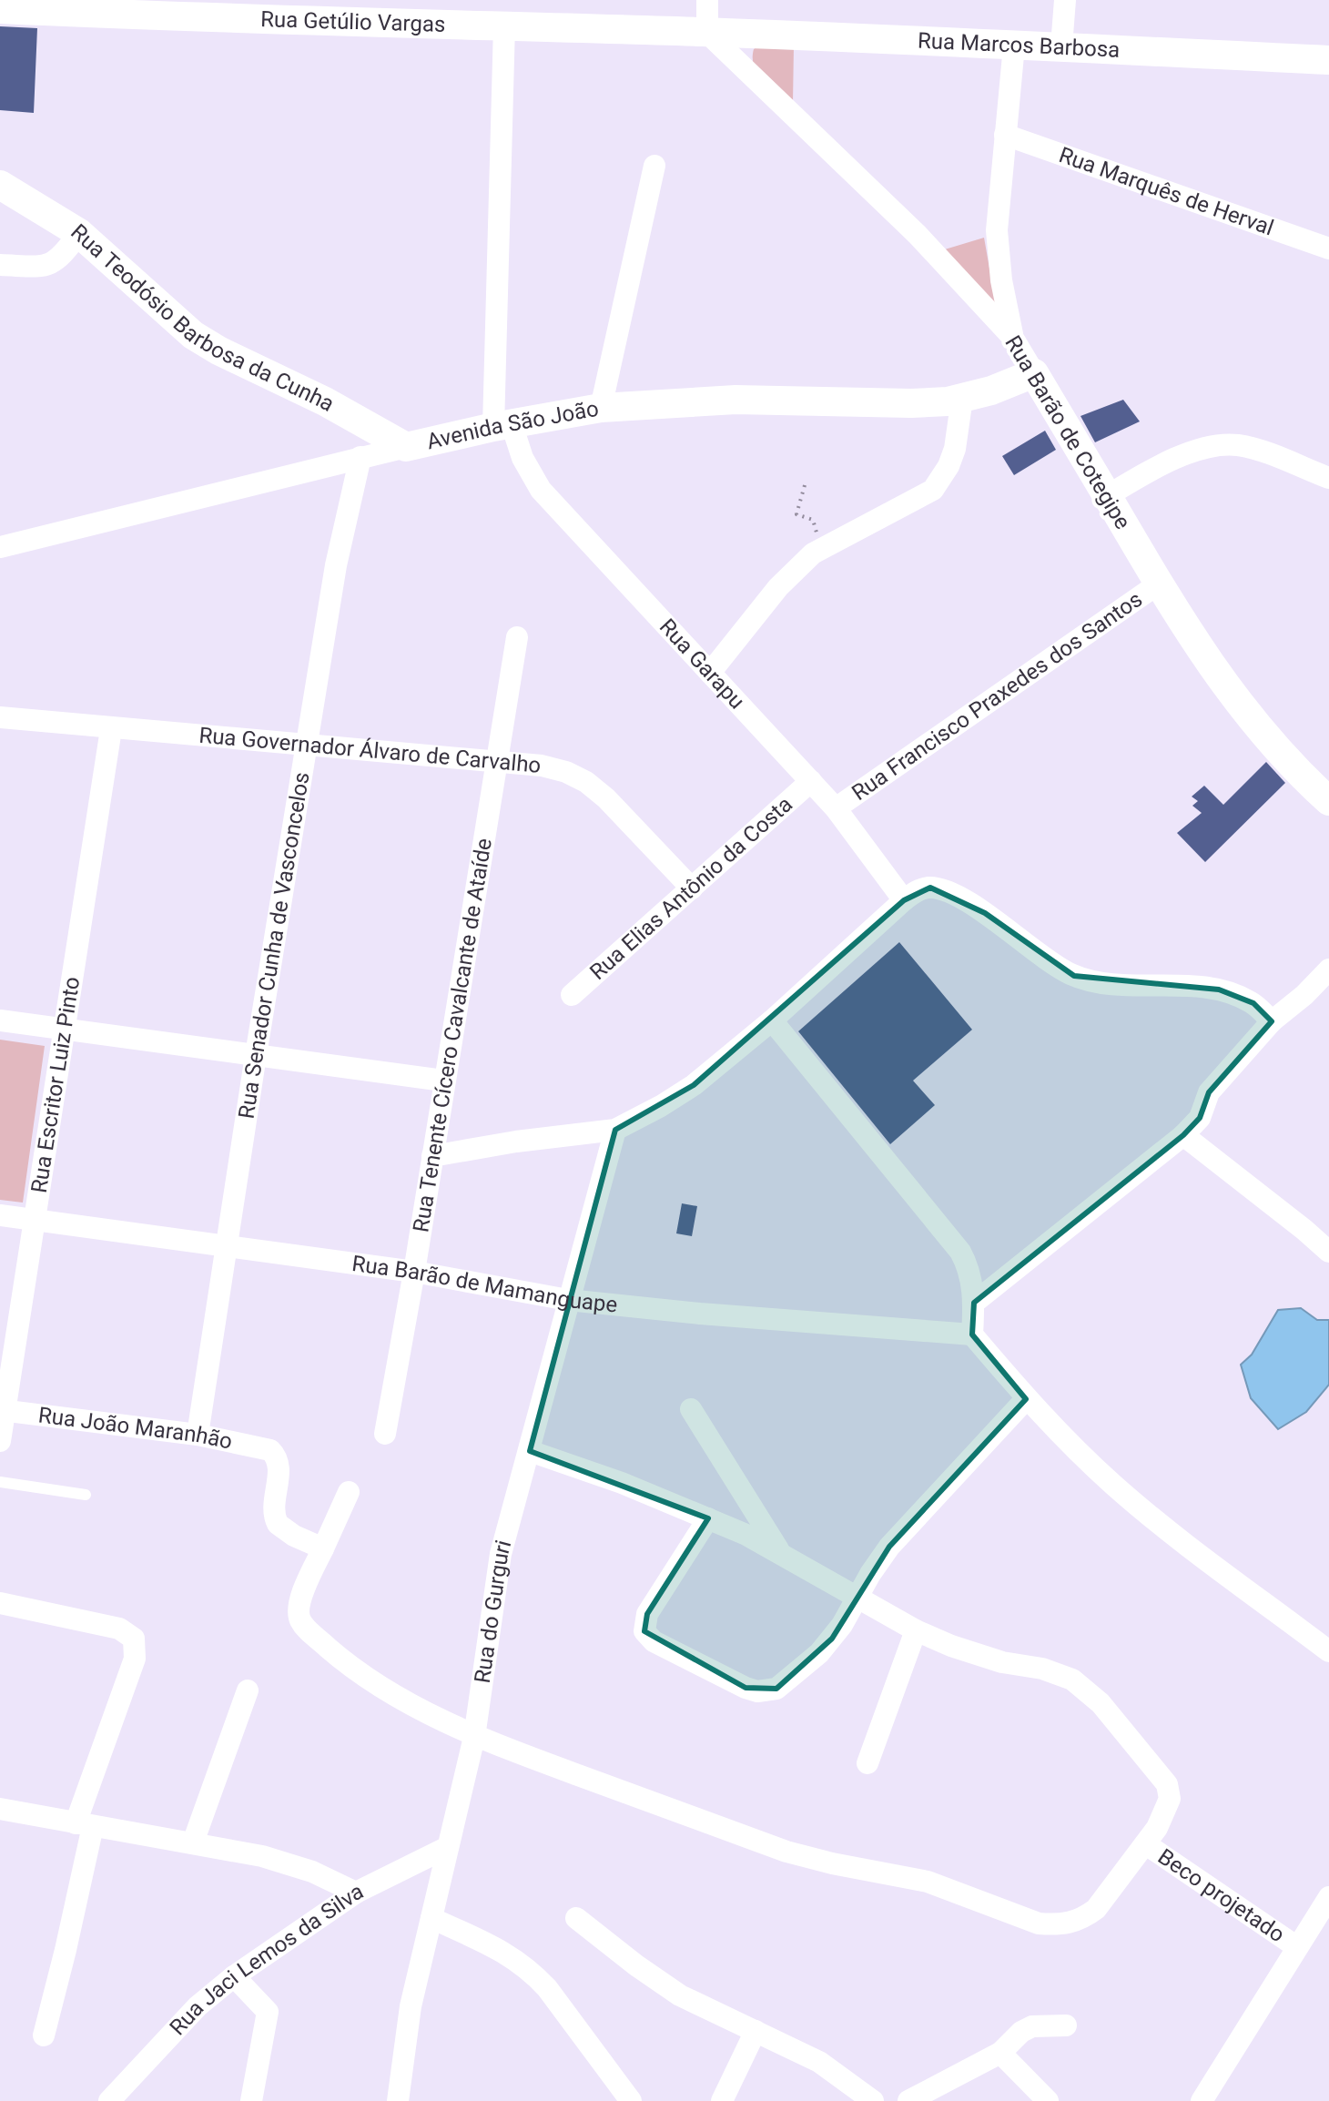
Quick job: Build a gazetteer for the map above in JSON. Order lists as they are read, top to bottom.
{
  "streets": {
    "main road": [
      "Rua Getúlio Vargas",
      "Rua Marcos Barbosa",
      "Rua Teodósio Barbosa da Cunha",
      "Avenida São João",
      "Rua Barão de Cotegipe"
    ],
    "street": [
      "Rua Marquês de Herval",
      "Rua Garapu",
      "Rua Francisco Praxedes dos Santos",
      "Rua Governador Álvaro de Carvalho",
      "Rua Elias Antônio da Costa",
      "Rua Senador Cunha de Vasconcelos",
      "Rua Tenente Cícero Cavalcante de Ataíde",
      "Rua Escritor Luiz Pinto",
      "Rua Barão de Mamanguape",
      "Rua João Maranhão",
      "Rua do Gurguri",
      "Beco projetado",
      "Rua Jaci Lemos da Silva"
    ]
  },
  "crossings": [
    ["Rua Getúlio Vargas", "Rua Marcos Barbosa"],
    ["Rua Getúlio Vargas", "Rua Barão de Cotegipe"],
    ["Rua Getúlio Vargas", "Rua Garapu"],
    ["Rua Marcos Barbosa", "Rua Barão de Cotegipe"],
    ["Rua Teodósio Barbosa da Cunha", "Avenida São João"],
    ["Avenida São João", "Rua Barão de Cotegipe"],
    ["Avenida São João", "Rua Garapu"],
    ["Avenida São João", "Rua Senador Cunha de Vasconcelos"],
    ["Rua Barão de Cotegipe", "Rua Francisco Praxedes dos Santos"],
    ["Rua Garapu", "Rua Francisco Praxedes dos Santos"],
    ["Rua Garapu", "Rua Elias Antônio da Costa"],
    ["Rua Governador Álvaro de Carvalho", "Rua Elias Antônio da Costa"],
    ["Rua Governador Álvaro de Carvalho", "Rua Senador Cunha de Vasconcelos"],
    ["Rua Governador Álvaro de Carvalho", "Rua Tenente Cícero Cavalcante de Ataíde"],
    ["Rua Governador Álvaro de Carvalho", "Rua Escritor Luiz Pinto"],
    ["Rua Senador Cunha de Vasconcelos", "Rua Barão de Mamanguape"],
    ["Rua Senador Cunha de Vasconcelos", "Rua João Maranhão"],
    ["Rua Tenente Cícero Cavalcante de Ataíde", "Rua Barão de Mamanguape"],
    ["Rua Escritor Luiz Pinto", "Rua Barão de Mamanguape"],
    ["Rua Escritor Luiz Pinto", "Rua João Maranhão"],
    ["Rua Barão de Mamanguape", "Rua do Gurguri"],
    ["Rua do Gurguri", "Rua Jaci Lemos da Silva"]
  ]
}
